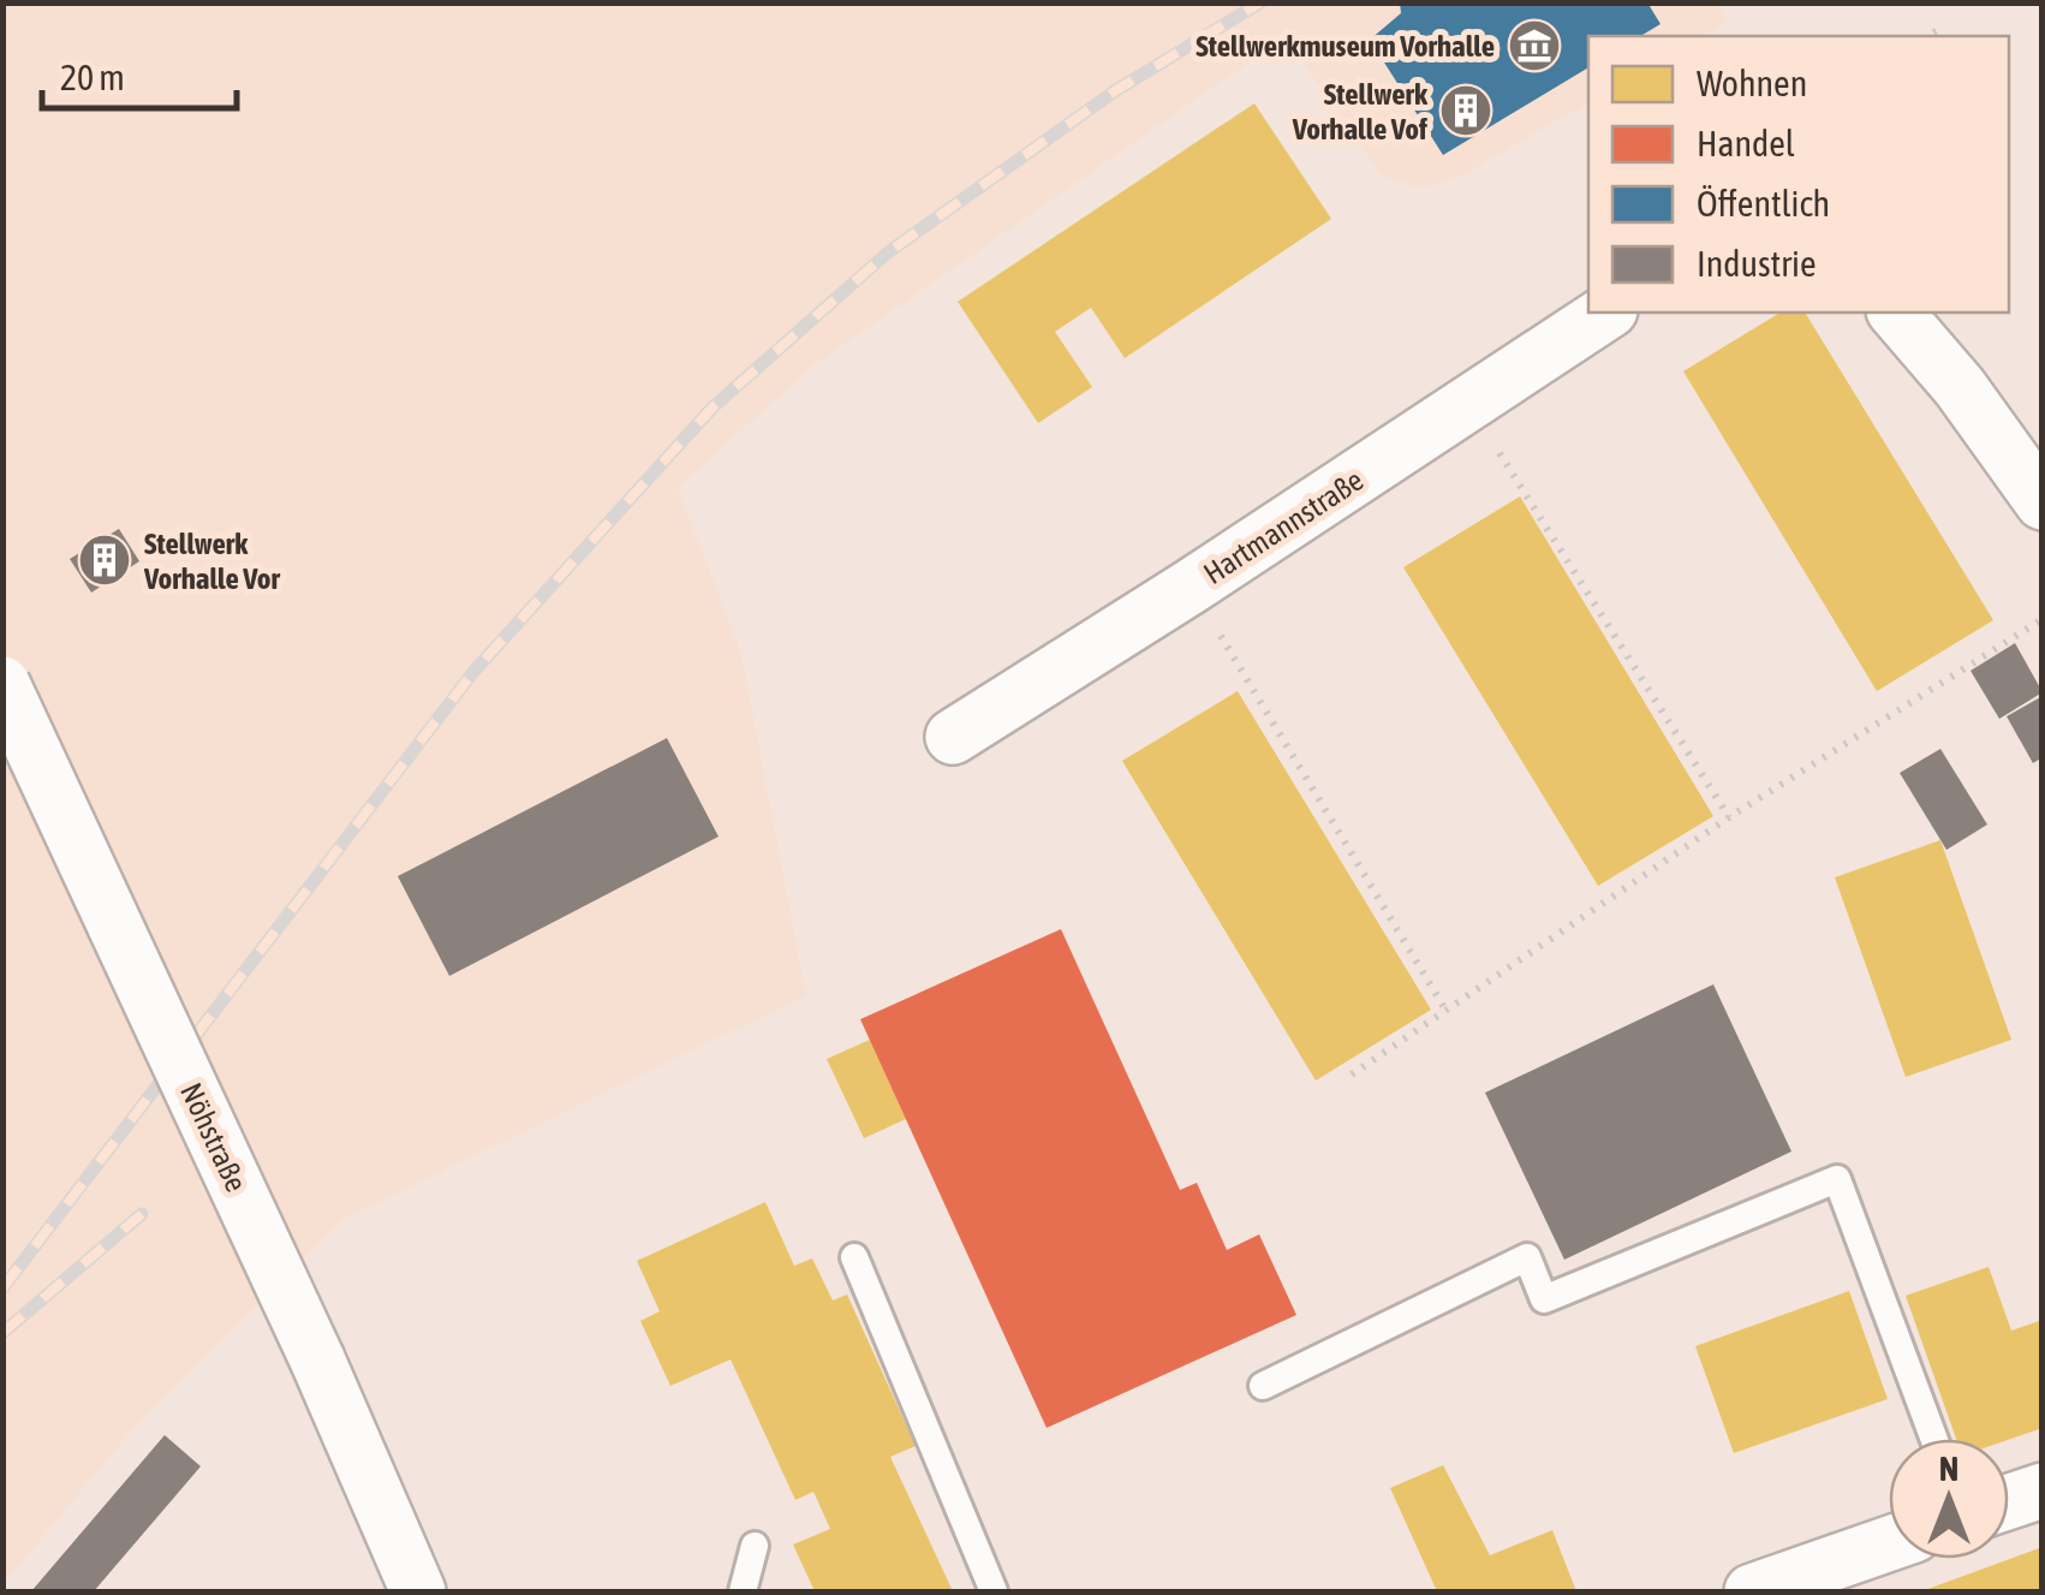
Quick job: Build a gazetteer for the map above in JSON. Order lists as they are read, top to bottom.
{
  "streets": {
    "street": ["Hartmannstraße", "Nöhstraße"]
  },
  "places": {
    "museum": ["Stellwerkmuseum Vorhalle"],
    "building": ["Stellwerk Vorhalle Vof", "Stellwerk Vorhalle Vor"]
  },
  "legend": [
    "Wohnen",
    "Handel",
    "Öffentlich",
    "Industrie"
  ],
  "scale_bar": "20 m",
  "north": "top"
}
